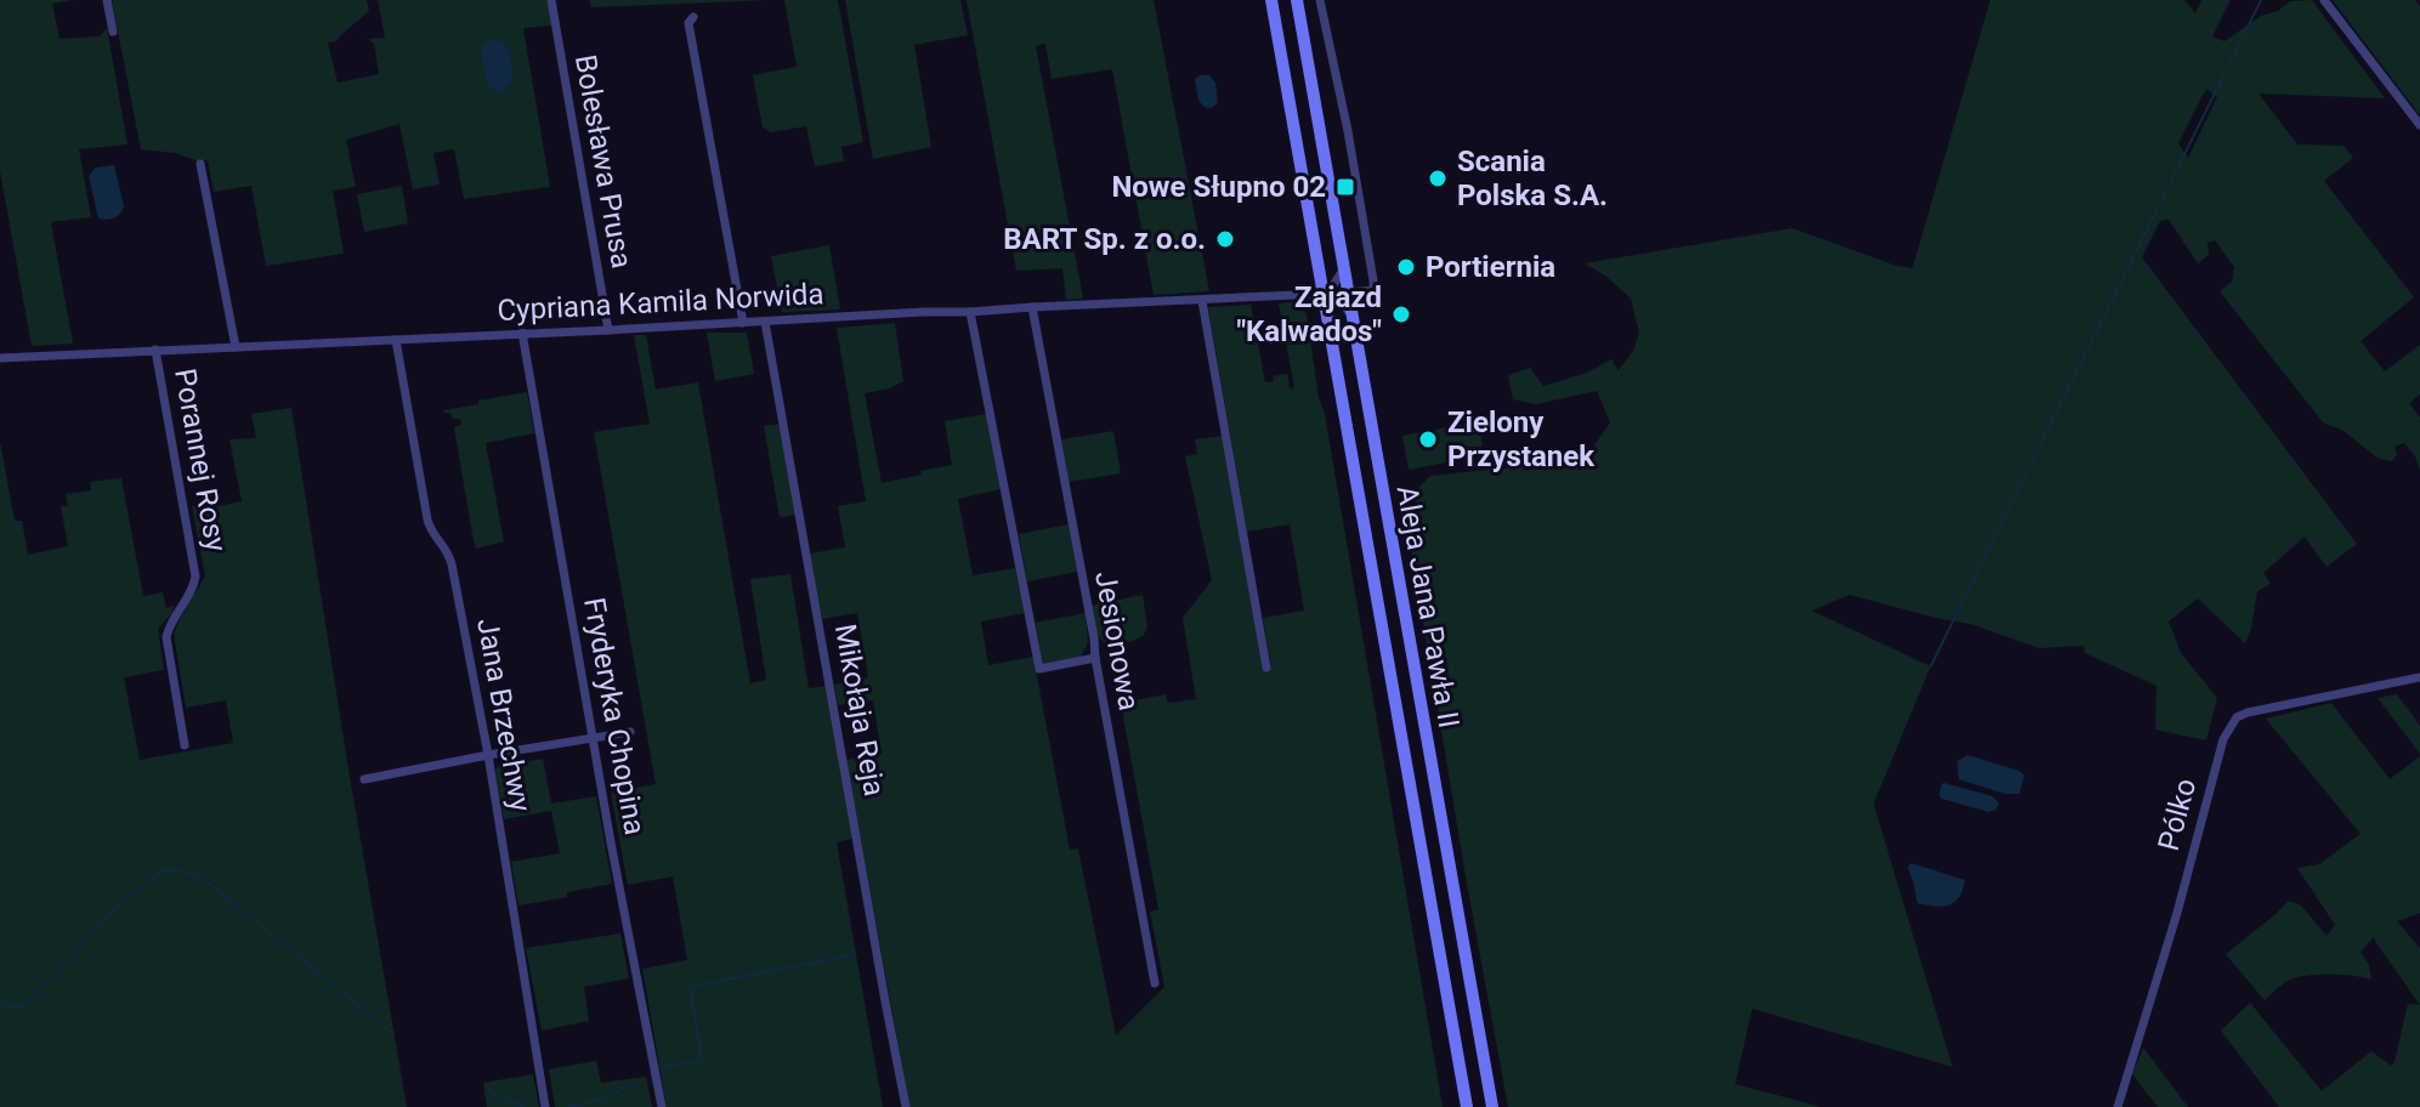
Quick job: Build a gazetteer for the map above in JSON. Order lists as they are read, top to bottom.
{
  "streets": {
    "main road": ["Aleja Jana Pawła II"],
    "street": [
      "Bolesława Prusa",
      "Cypriana Kamila Norwida",
      "Porannej Rosy",
      "Jesionowa",
      "Mikołaja Reja",
      "Jana Brzechwy",
      "Fryderyka Chopina",
      "Pólko"
    ]
  },
  "crossings": [
    ["Bolesława Prusa", "Cypriana Kamila Norwida"],
    ["Cypriana Kamila Norwida", "Porannej Rosy"],
    ["Cypriana Kamila Norwida", "Aleja Jana Pawła II"],
    ["Cypriana Kamila Norwida", "Jesionowa"],
    ["Cypriana Kamila Norwida", "Mikołaja Reja"],
    ["Cypriana Kamila Norwida", "Jana Brzechwy"],
    ["Cypriana Kamila Norwida", "Fryderyka Chopina"]
  ],
  "places": {
    "other": [
      "Scania Polska S.A.",
      "BART Sp. z o.o.",
      "Portiernia",
      "Zajazd \"Kalwados\"",
      "Zielony Przystanek"
    ],
    "transit": ["Nowe Słupno 02"]
  }
}
